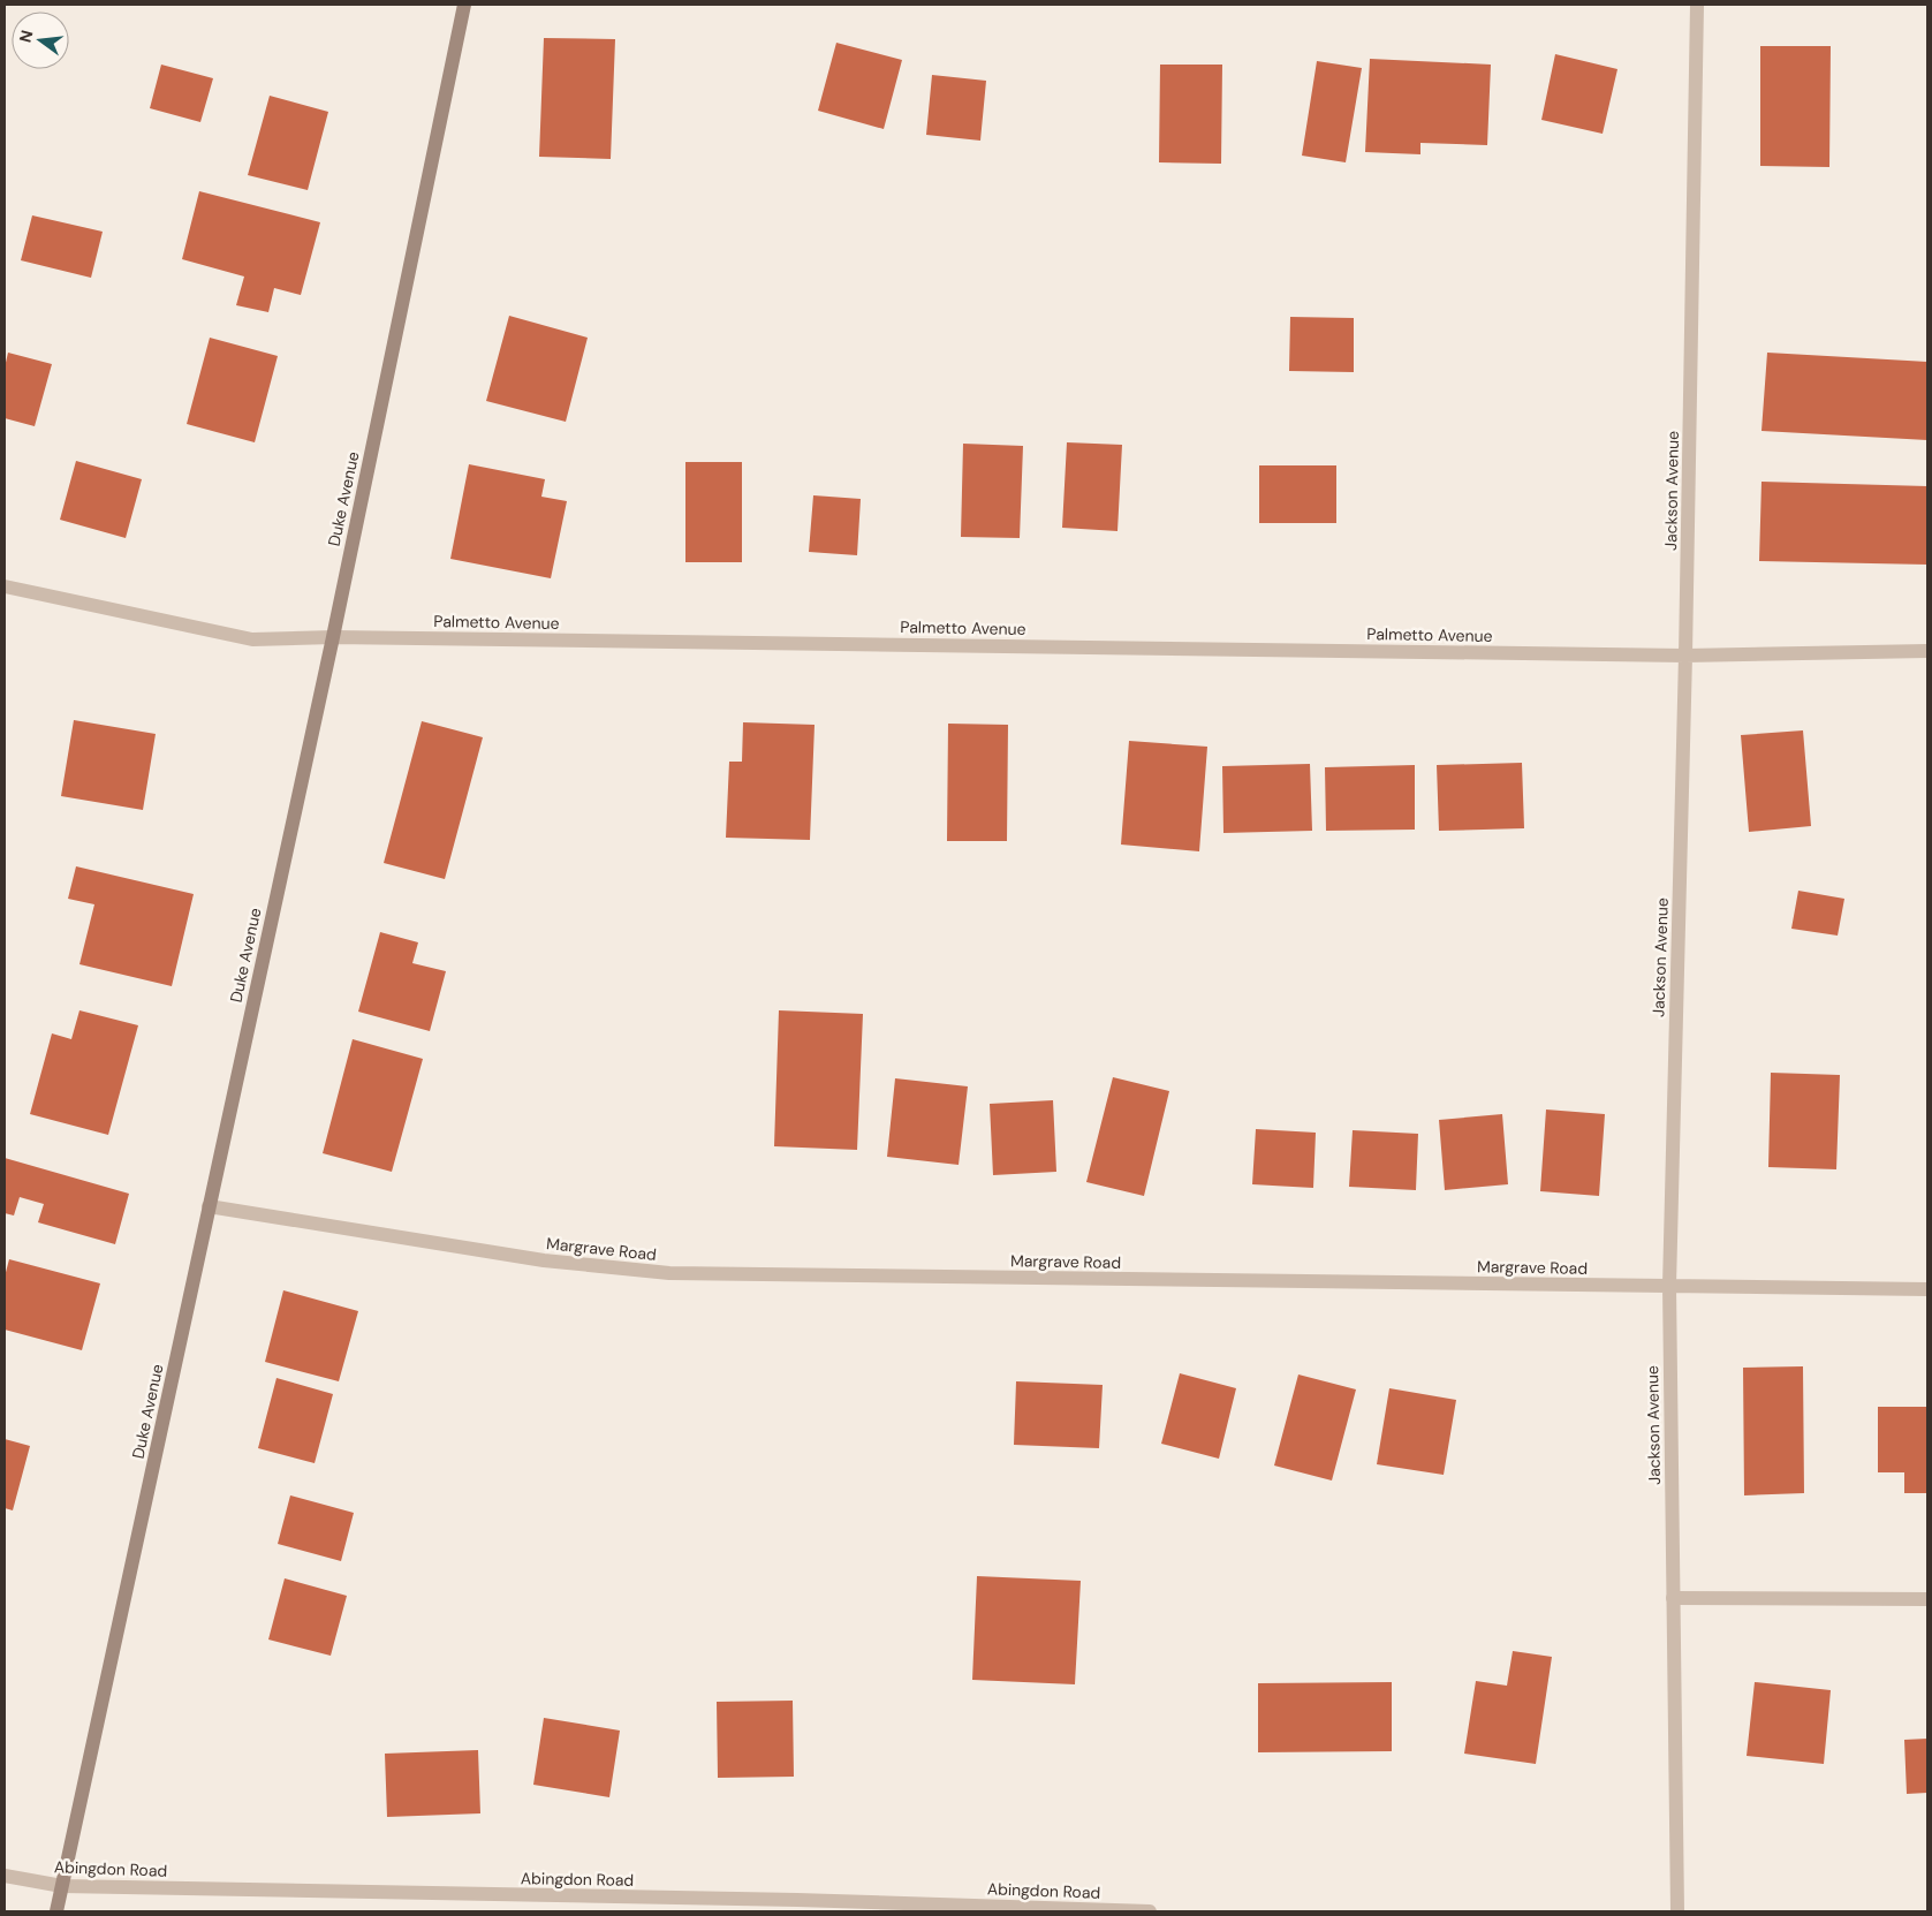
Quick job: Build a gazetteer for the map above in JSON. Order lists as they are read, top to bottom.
{
  "streets": {
    "street": [
      "Jackson Avenue",
      "Duke Avenue",
      "Palmetto Avenue",
      "Margrave Road",
      "Abingdon Road"
    ]
  },
  "crossings": [
    ["Jackson Avenue", "Palmetto Avenue"],
    ["Jackson Avenue", "Margrave Road"],
    ["Duke Avenue", "Palmetto Avenue"],
    ["Duke Avenue", "Margrave Road"],
    ["Duke Avenue", "Abingdon Road"]
  ],
  "north": "left"
}
